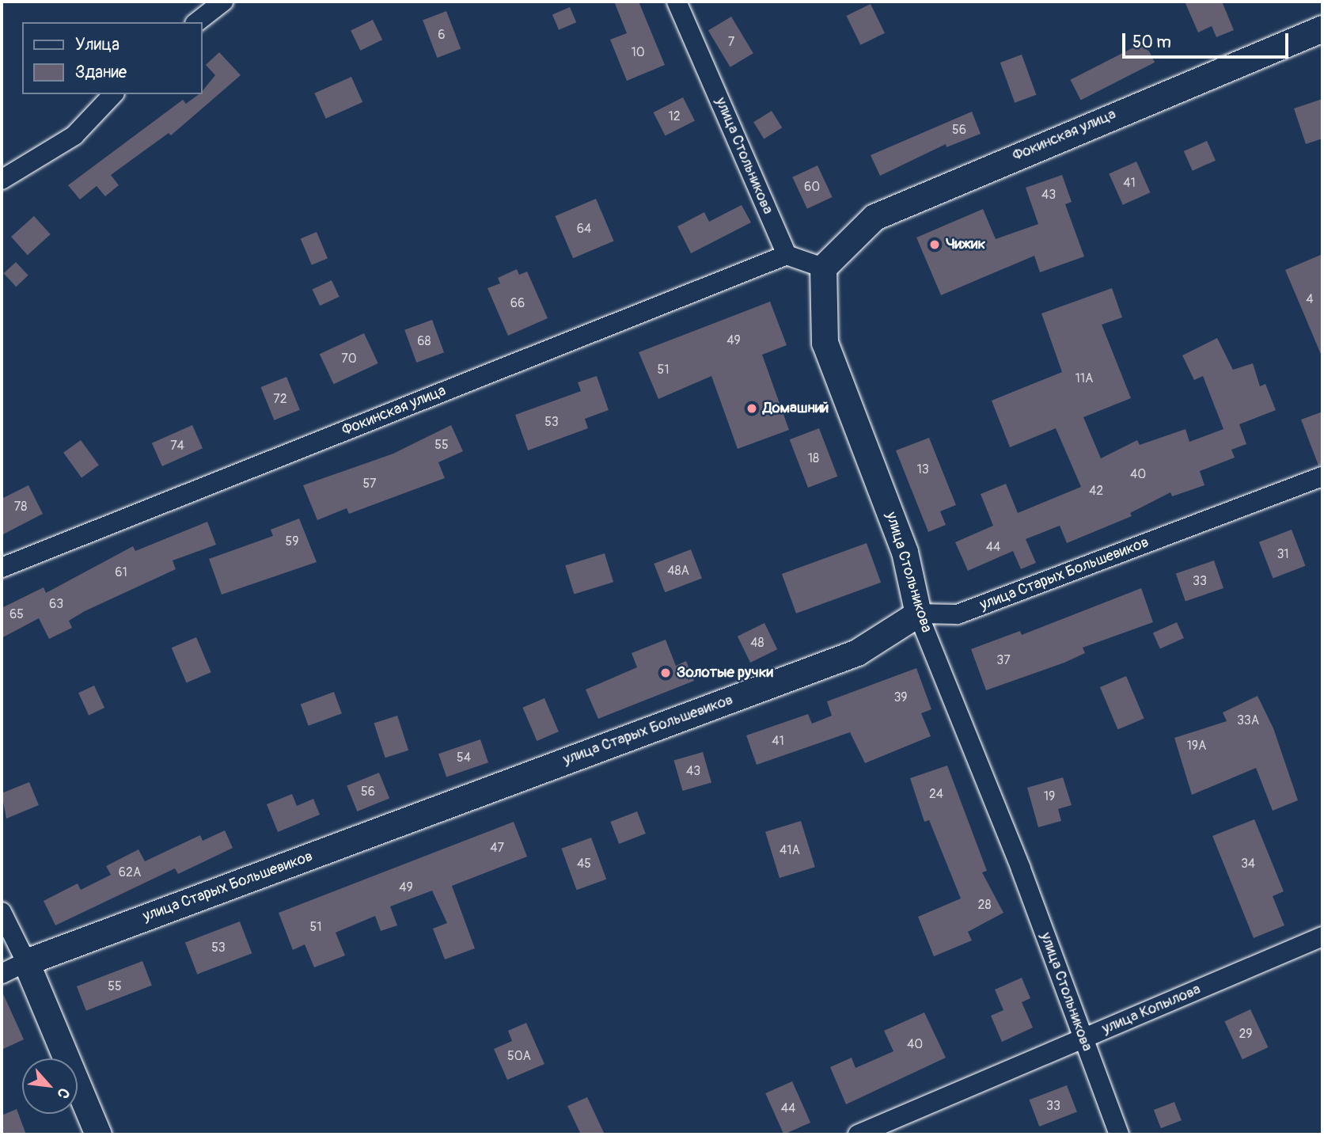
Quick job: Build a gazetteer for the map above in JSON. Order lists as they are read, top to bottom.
{
  "streets": {
    "main road": ["Фокинская улица", "улица Стольникова", "улица Старых Большевиков"],
    "street": ["улица Копылова"]
  },
  "crossings": [
    ["Фокинская улица", "улица Стольникова"],
    ["улица Стольникова", "улица Старых Большевиков"],
    ["улица Стольникова", "улица Копылова"]
  ],
  "places": ["Чижик", "Домашний", "Золотые ручки"],
  "house_numbers": [
    "6",
    "7",
    "10",
    "12",
    "56",
    "41",
    "60",
    "43",
    "64",
    "4",
    "66",
    "49",
    "68",
    "70",
    "51",
    "11А",
    "72",
    "53",
    "55",
    "74",
    "18",
    "13",
    "40",
    "57",
    "42",
    "78",
    "59",
    "44",
    "31",
    "48А",
    "61",
    "33",
    "63",
    "65",
    "48",
    "37",
    "39",
    "33А",
    "41",
    "19А",
    "54",
    "43",
    "56",
    "24",
    "19",
    "47",
    "41А",
    "45",
    "34",
    "62А",
    "49",
    "28",
    "51",
    "53",
    "55",
    "29",
    "40",
    "50А",
    "33",
    "44"
  ],
  "legend": ["Улица", "Здание"],
  "scale_bar": "50 m",
  "north": "bottom right"
}
